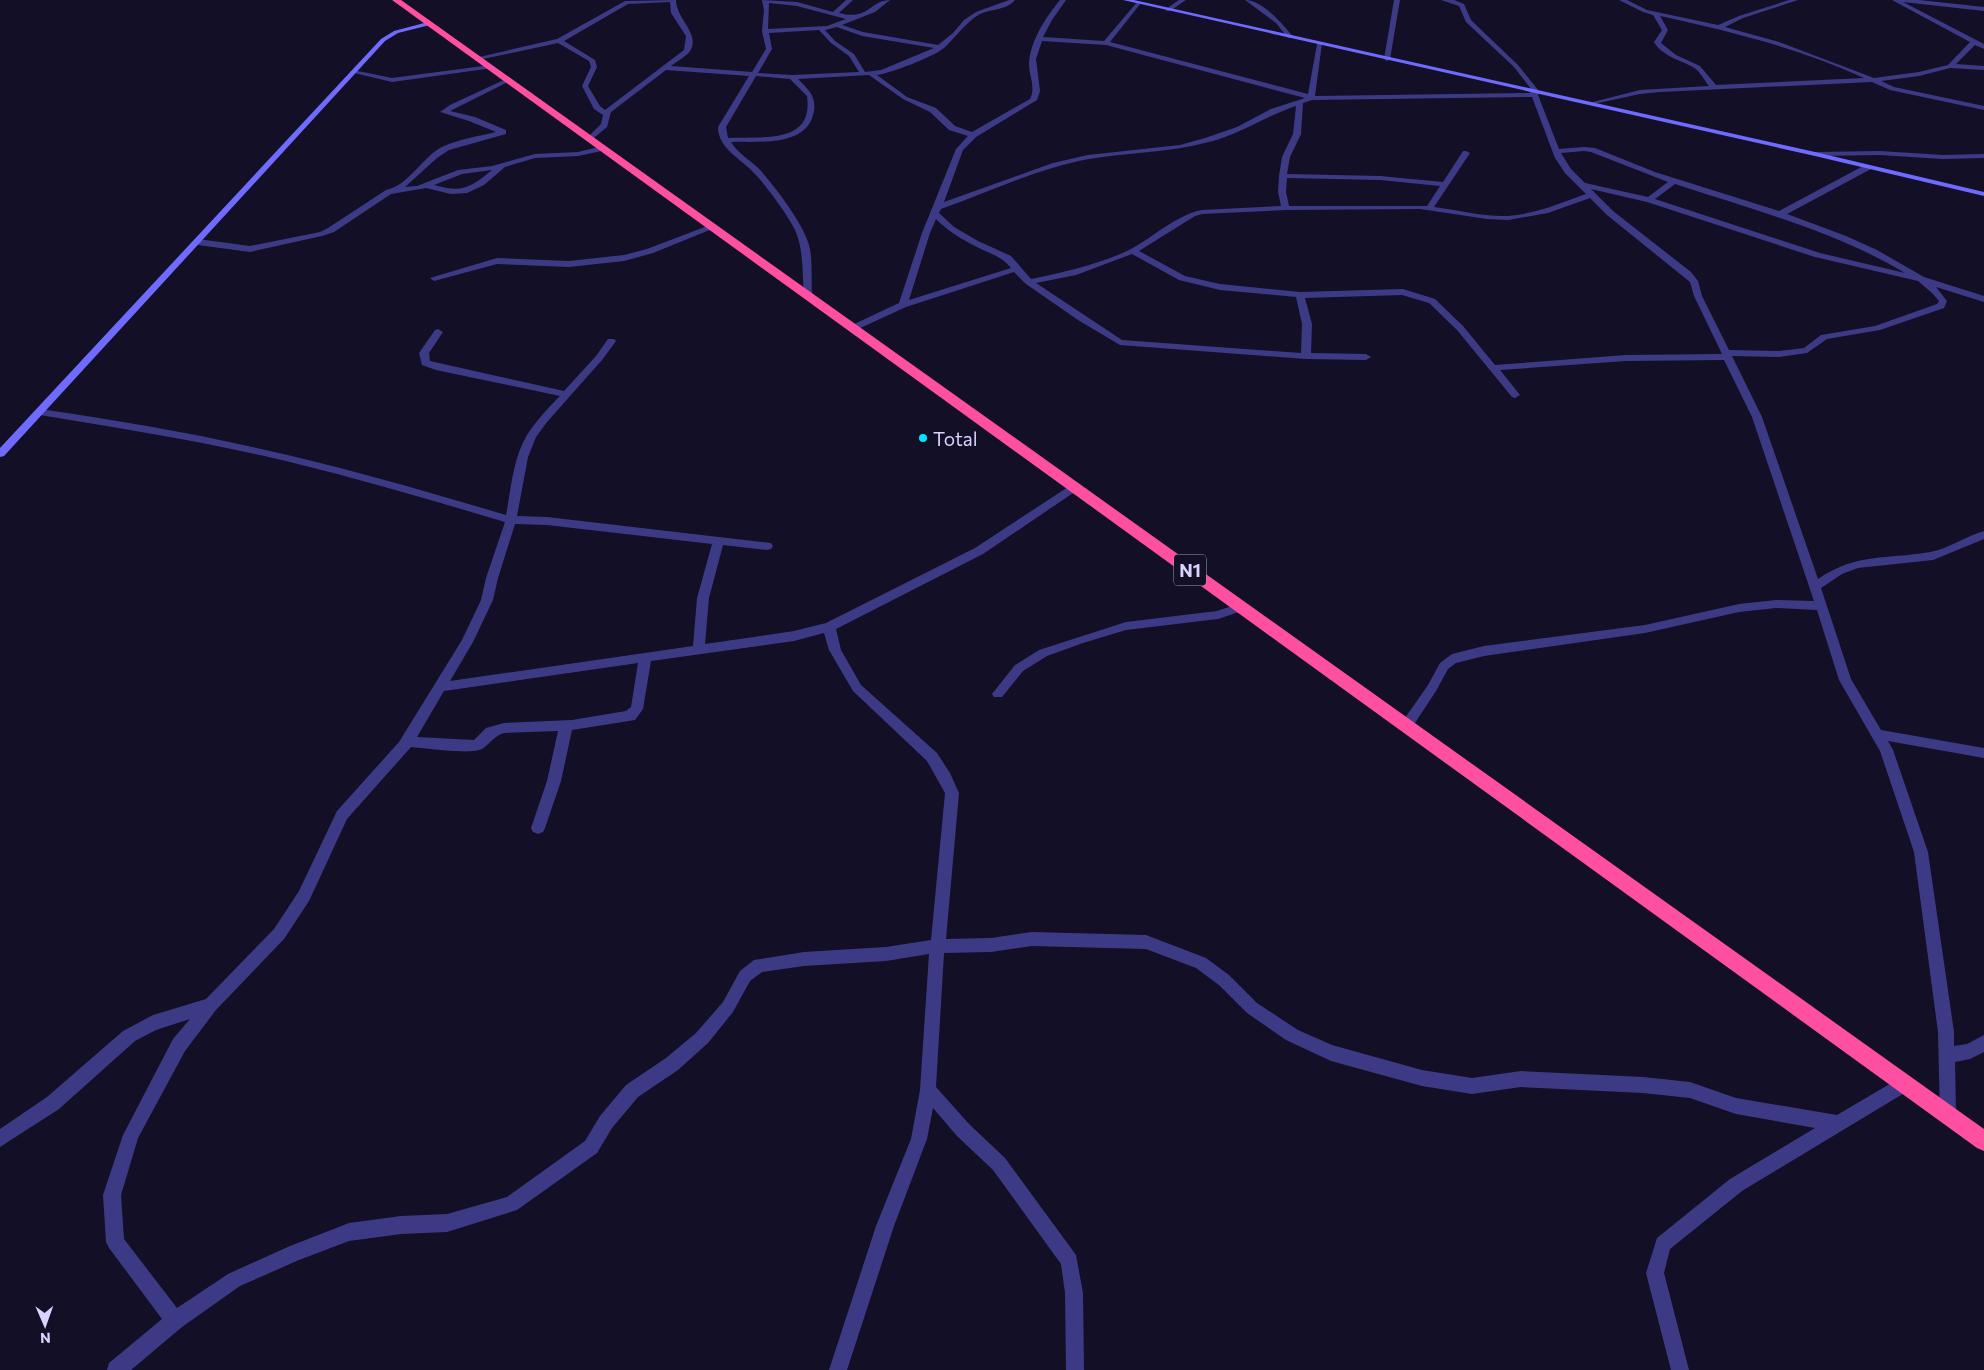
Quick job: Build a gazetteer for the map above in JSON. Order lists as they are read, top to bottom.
{
  "streets": {
    "highway": ["N1"]
  },
  "places": ["Total"],
  "north": "bottom"
}
